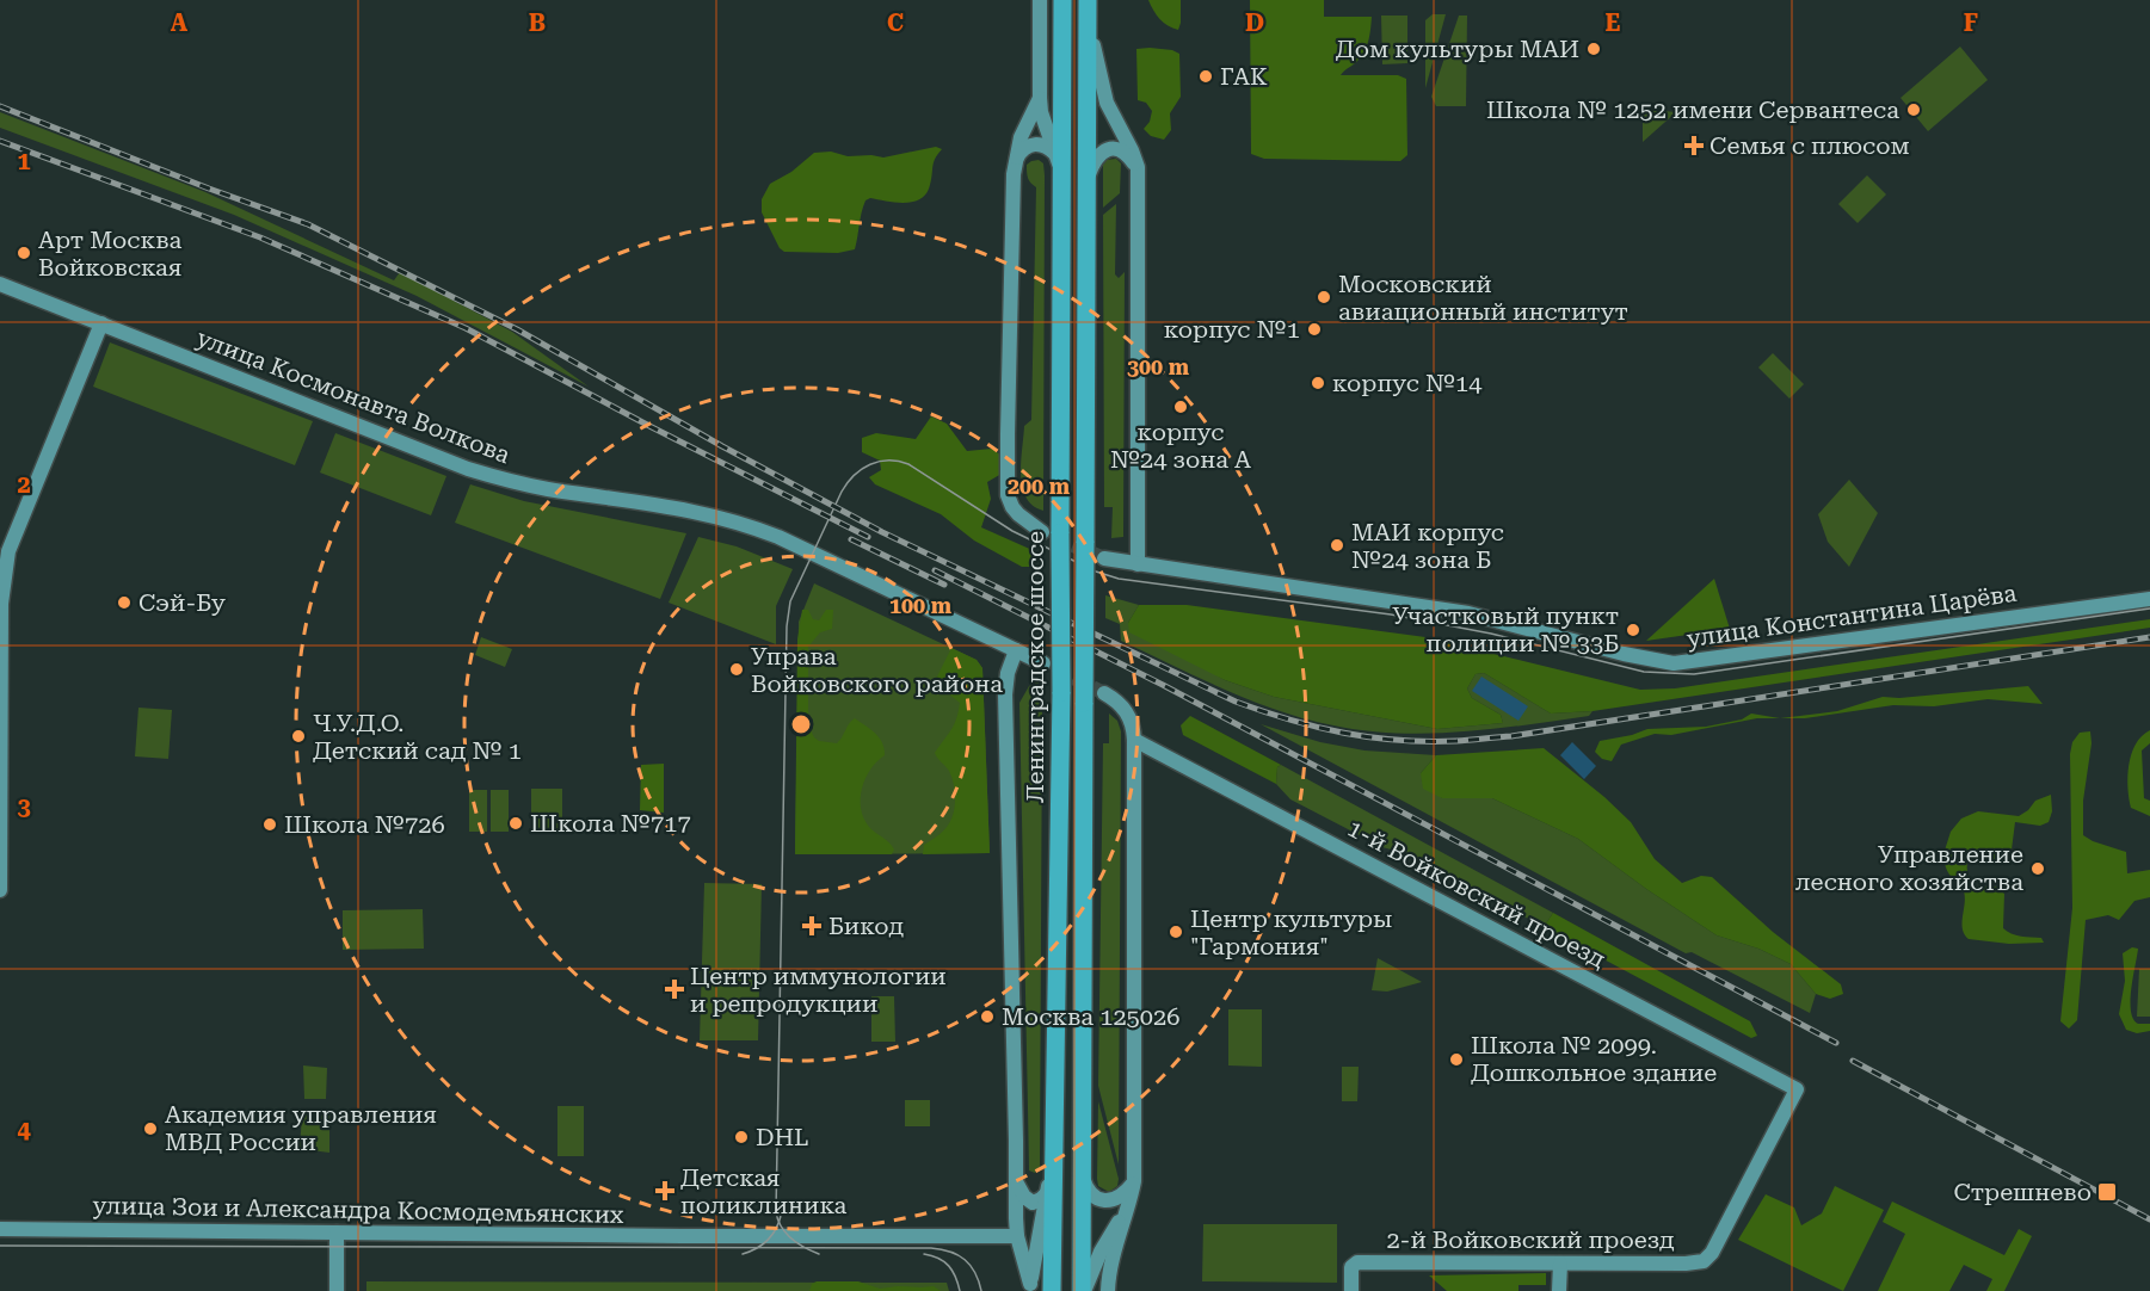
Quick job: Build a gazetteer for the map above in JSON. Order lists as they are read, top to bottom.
{
  "streets": {
    "main road": ["Ленинградское шоссе"],
    "street": [
      "улица Космонавта Волкова",
      "улица Константина Царёва",
      "1-й Войковский проезд",
      "улица Зои и Александра Космодемьянских",
      "2-й Войковский проезд"
    ]
  },
  "crossings": [
    ["1-й Войковский проезд", "2-й Войковский проезд"]
  ],
  "places": {
    "other": [
      "Дом культуры МАИ",
      "ГАК",
      "Школа № 1252 имени Сервантеса",
      "Арт Москва Войковская",
      "Московский авиационный институт",
      "корпус №1",
      "корпус №14",
      "корпус №24 зона А",
      "МАИ корпус №24 зона Б",
      "Сэй-Бу",
      "Участковый пункт полиции № 33Б",
      "Управа Войковского района",
      "Ч.У.Д.О. Детский сад № 1",
      "Школа №717",
      "Школа №726",
      "Управление лесного хозяйства",
      "Центр культуры \"Гармония\"",
      "Москва 125026",
      "Школа № 2099. Дошкольное здание",
      "Академия управления МВД России",
      "DHL"
    ],
    "health": [
      "Семья с плюсом",
      "Бикод",
      "Центр иммунологии и репродукции",
      "Детская поликлиника"
    ],
    "transit": ["Стрешнево"]
  },
  "grid": {
    "columns": [
      "A",
      "B",
      "C",
      "D",
      "E",
      "F"
    ],
    "rows": [
      "1",
      "2",
      "3",
      "4"
    ]
  },
  "rings": ["300 m", "200 m", "100 m"]
}
